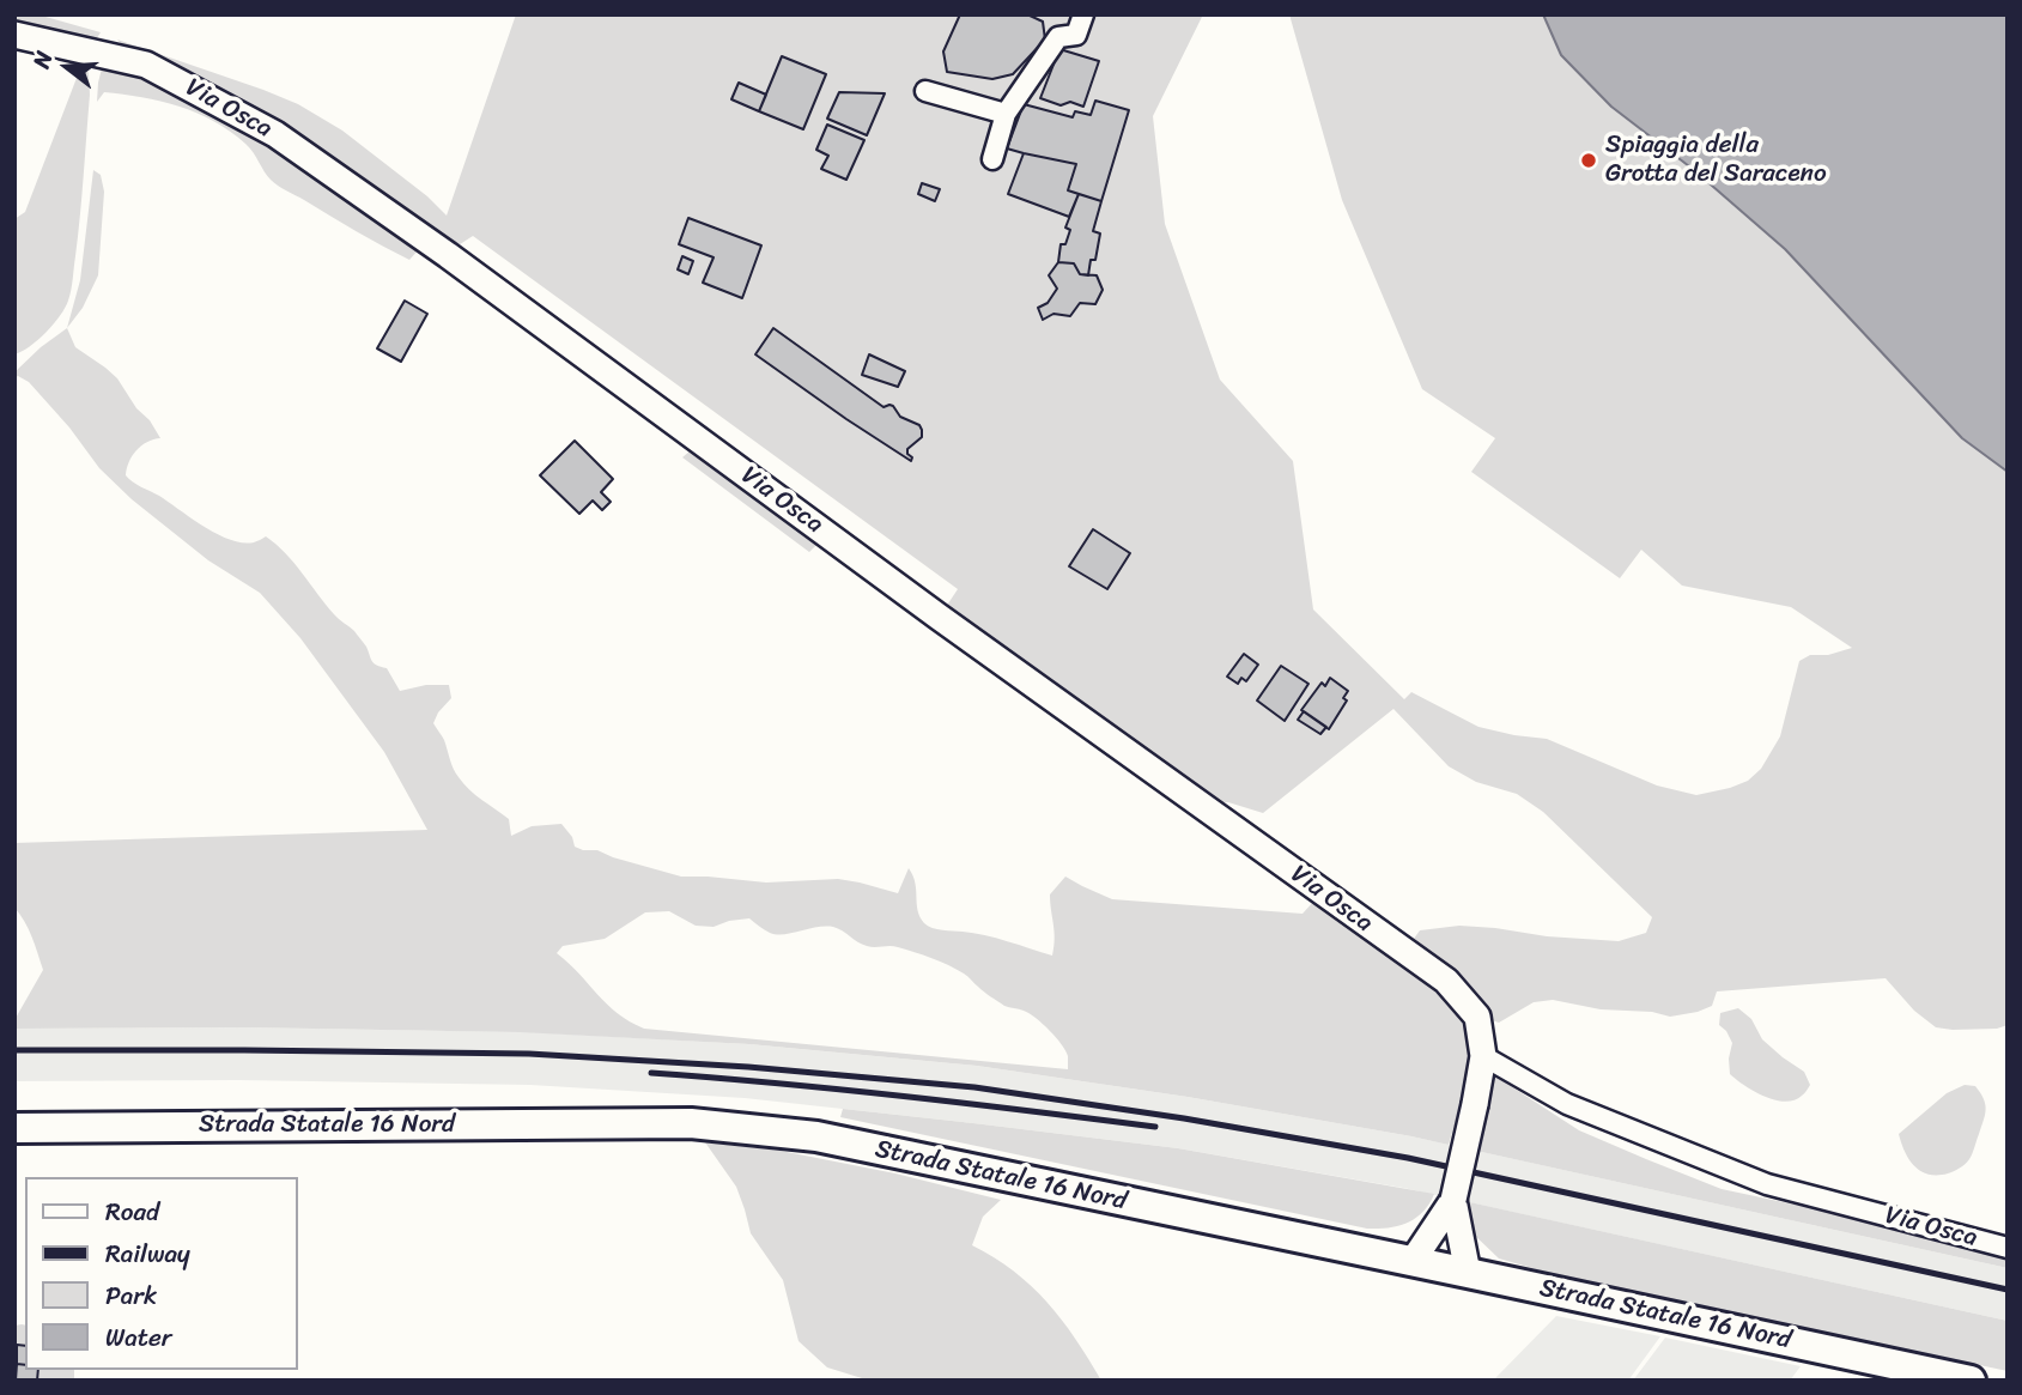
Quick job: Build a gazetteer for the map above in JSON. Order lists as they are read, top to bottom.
{
  "streets": {
    "main road": ["Strada Statale 16 Nord"],
    "street": ["Via Osca"]
  },
  "places": ["Spiaggia della Grotta del Saraceno"],
  "legend": [
    "Road",
    "Railway",
    "Park",
    "Water"
  ],
  "north": "left"
}
